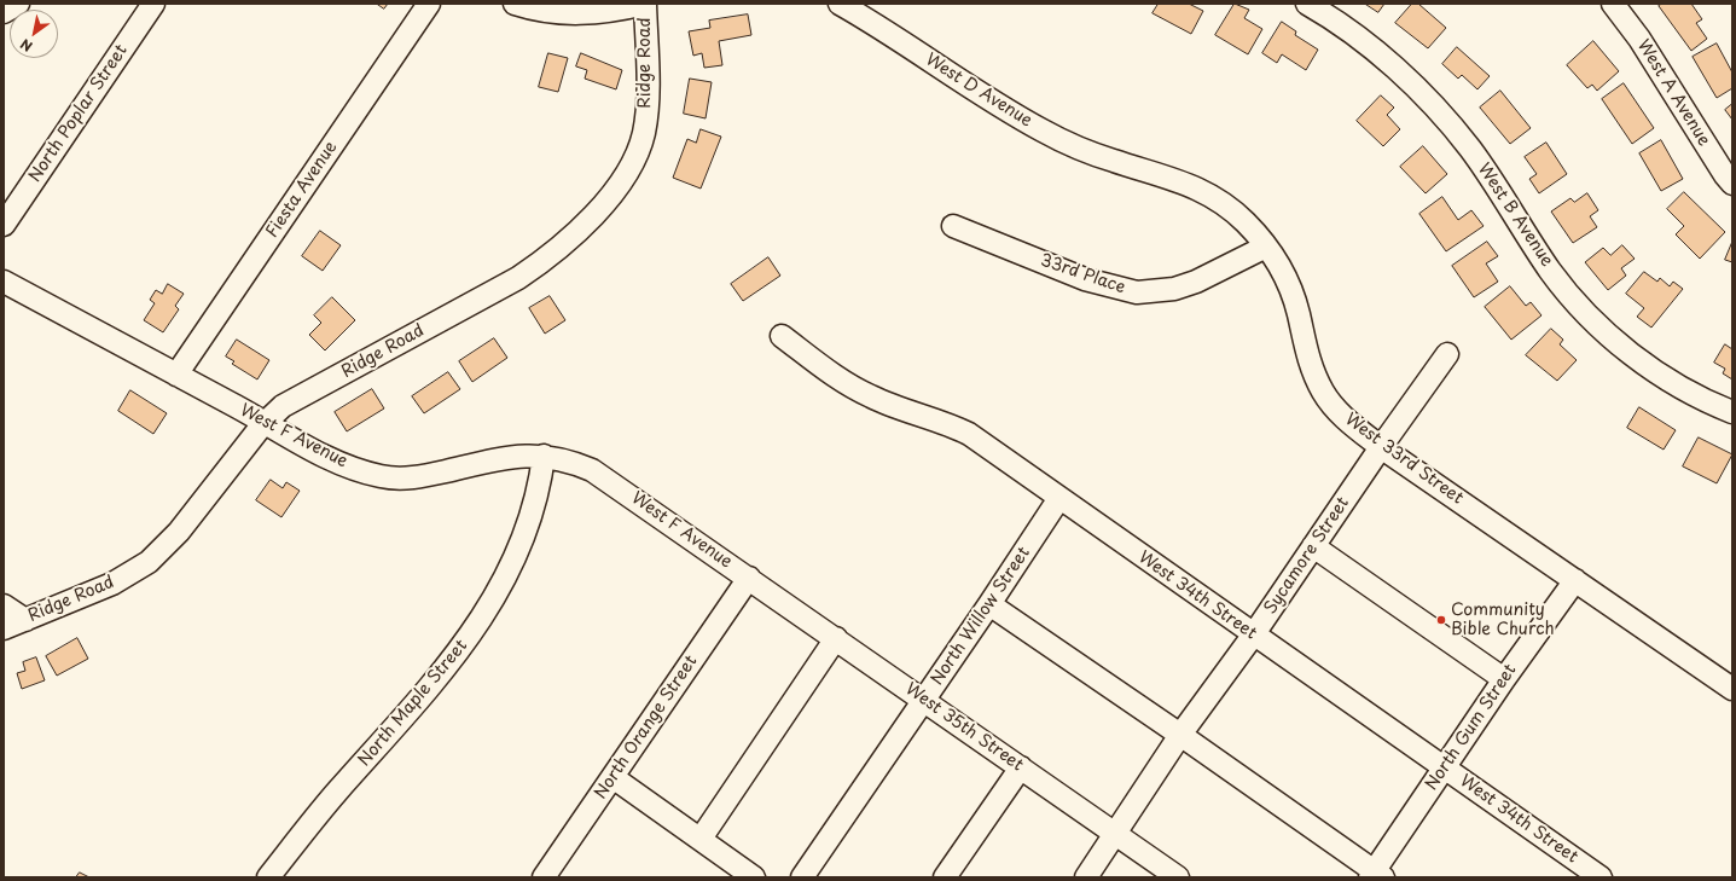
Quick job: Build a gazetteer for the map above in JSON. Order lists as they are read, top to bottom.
{
  "streets": {
    "street": [
      "Ridge Road",
      "West D Avenue",
      "West A Avenue",
      "North Poplar Street",
      "Fiesta Avenue",
      "West B Avenue",
      "33rd Place",
      "West F Avenue",
      "West 33rd Street",
      "Sycamore Street",
      "West 34th Street",
      "North Willow Street",
      "North Maple Street",
      "North Orange Street",
      "West 35th Street",
      "North Gum Street"
    ]
  },
  "crossings": [
    ["Ridge Road", "West F Avenue"],
    ["West D Avenue", "West 33rd Street"],
    ["Fiesta Avenue", "West F Avenue"],
    ["33rd Place", "West 33rd Street"],
    ["West F Avenue", "North Maple Street"],
    ["West F Avenue", "North Orange Street"],
    ["West F Avenue", "West 35th Street"],
    ["West 33rd Street", "Sycamore Street"],
    ["West 33rd Street", "North Gum Street"],
    ["Sycamore Street", "West 34th Street"],
    ["Sycamore Street", "West 35th Street"],
    ["West 34th Street", "North Willow Street"],
    ["West 34th Street", "North Gum Street"],
    ["North Willow Street", "West 35th Street"],
    ["North Orange Street", "West 35th Street"]
  ],
  "places": ["Community Bible Church"],
  "north": "bottom left"
}
